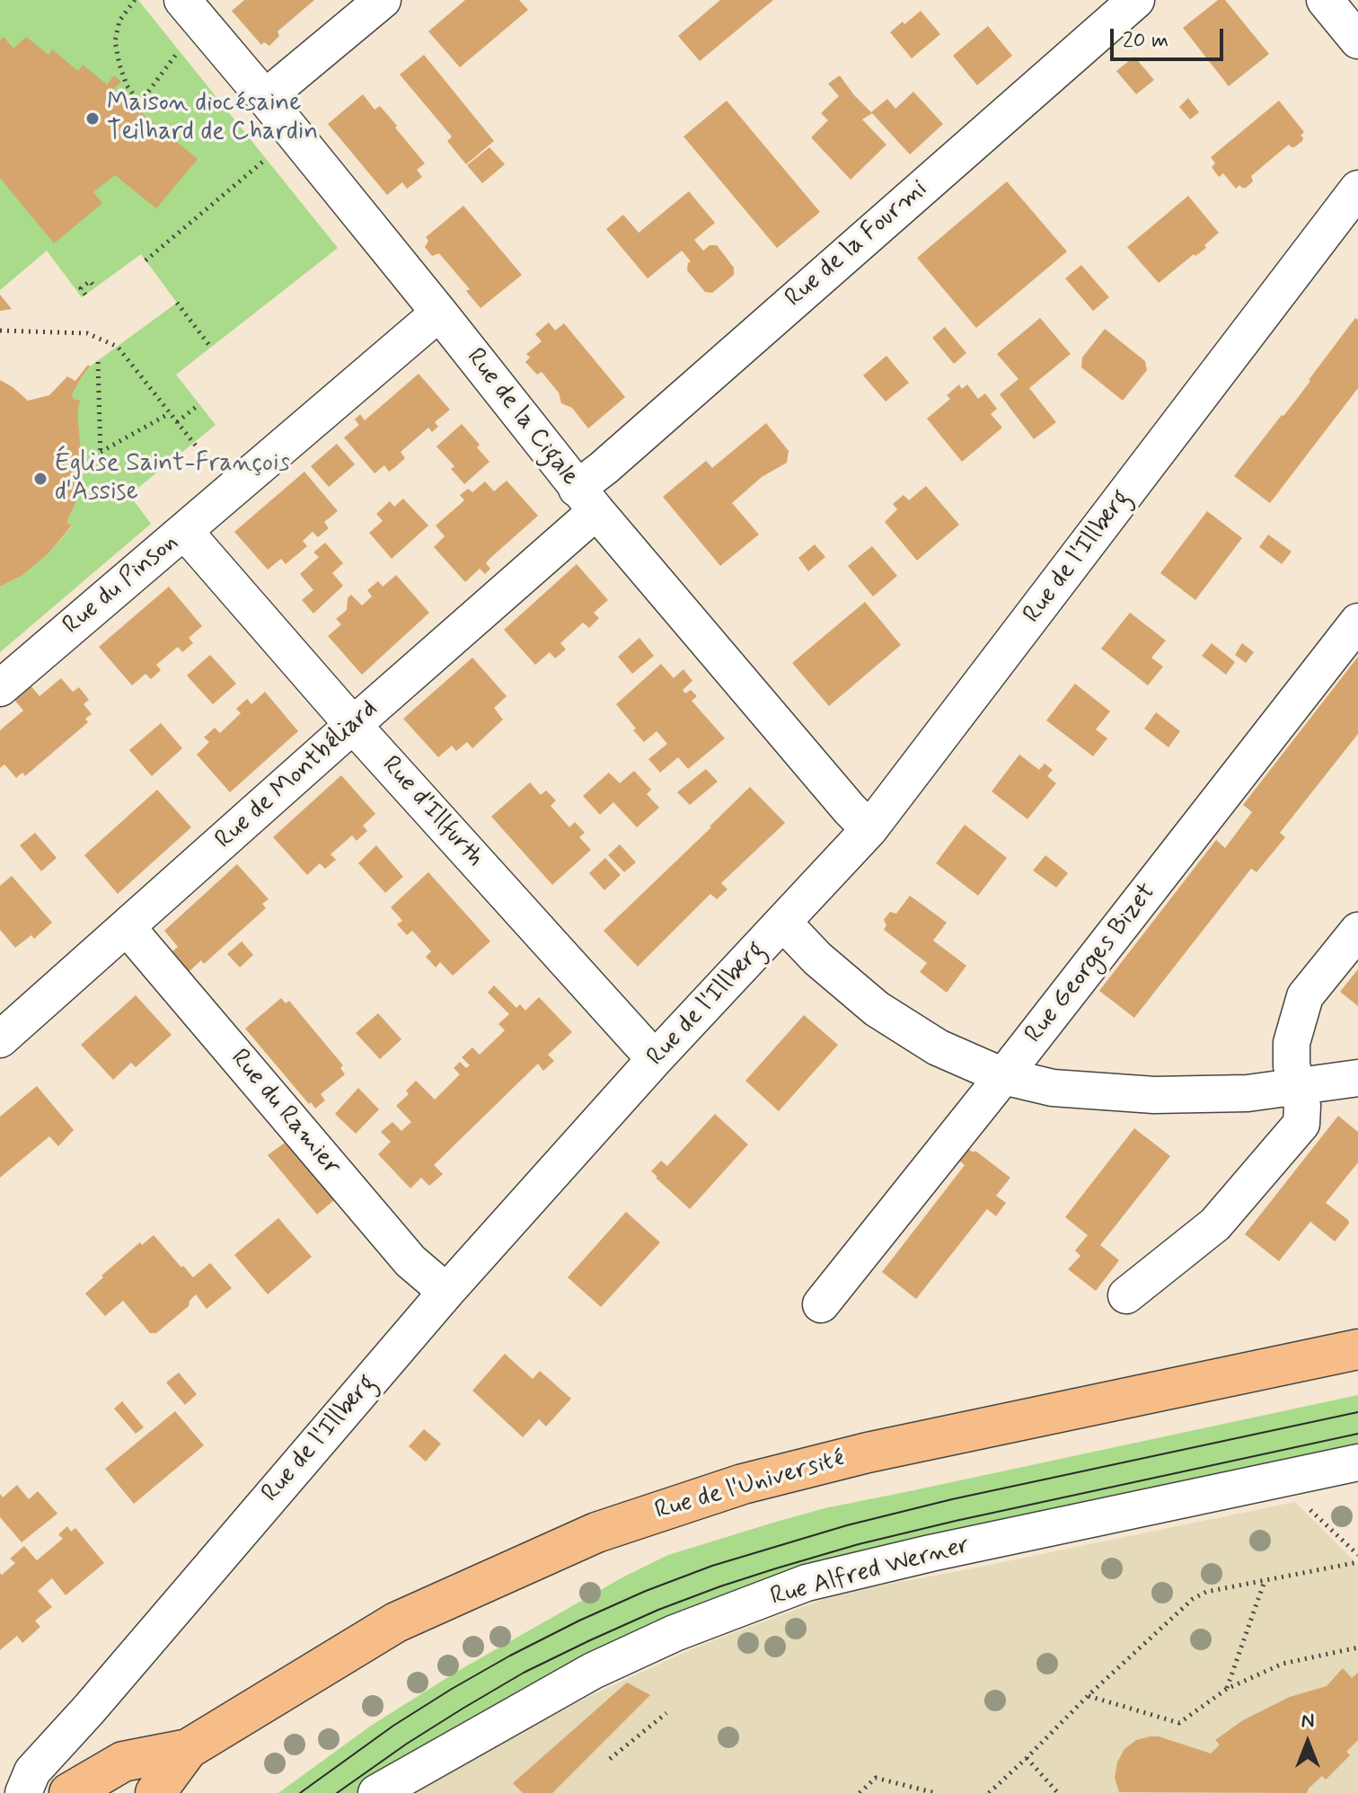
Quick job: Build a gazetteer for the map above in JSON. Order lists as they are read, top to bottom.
{
  "streets": {
    "main road": ["Rue de l'Université"],
    "street": [
      "Rue de la Fourmi",
      "Rue de la Cigale",
      "Rue de l'Illberg",
      "Rue du Pinson",
      "Rue de Montbéliard",
      "Rue d'Illfurth",
      "Rue Georges Bizet",
      "Rue du Ramier",
      "Rue Alfred Werner"
    ]
  },
  "crossings": [
    ["Rue de la Fourmi", "Rue de la Cigale"],
    ["Rue de la Fourmi", "Rue de Montbéliard"],
    ["Rue de la Cigale", "Rue de l'Illberg"],
    ["Rue de la Cigale", "Rue du Pinson"],
    ["Rue de la Cigale", "Rue de Montbéliard"],
    ["Rue de l'Illberg", "Rue d'Illfurth"],
    ["Rue de l'Illberg", "Rue du Ramier"],
    ["Rue du Pinson", "Rue d'Illfurth"],
    ["Rue de Montbéliard", "Rue d'Illfurth"],
    ["Rue de Montbéliard", "Rue du Ramier"]
  ],
  "places": ["Maison diocésaine Teilhard de Chardin", "Église Saint-François d'Assise"],
  "scale_bar": "20 m",
  "north": "top"
}
